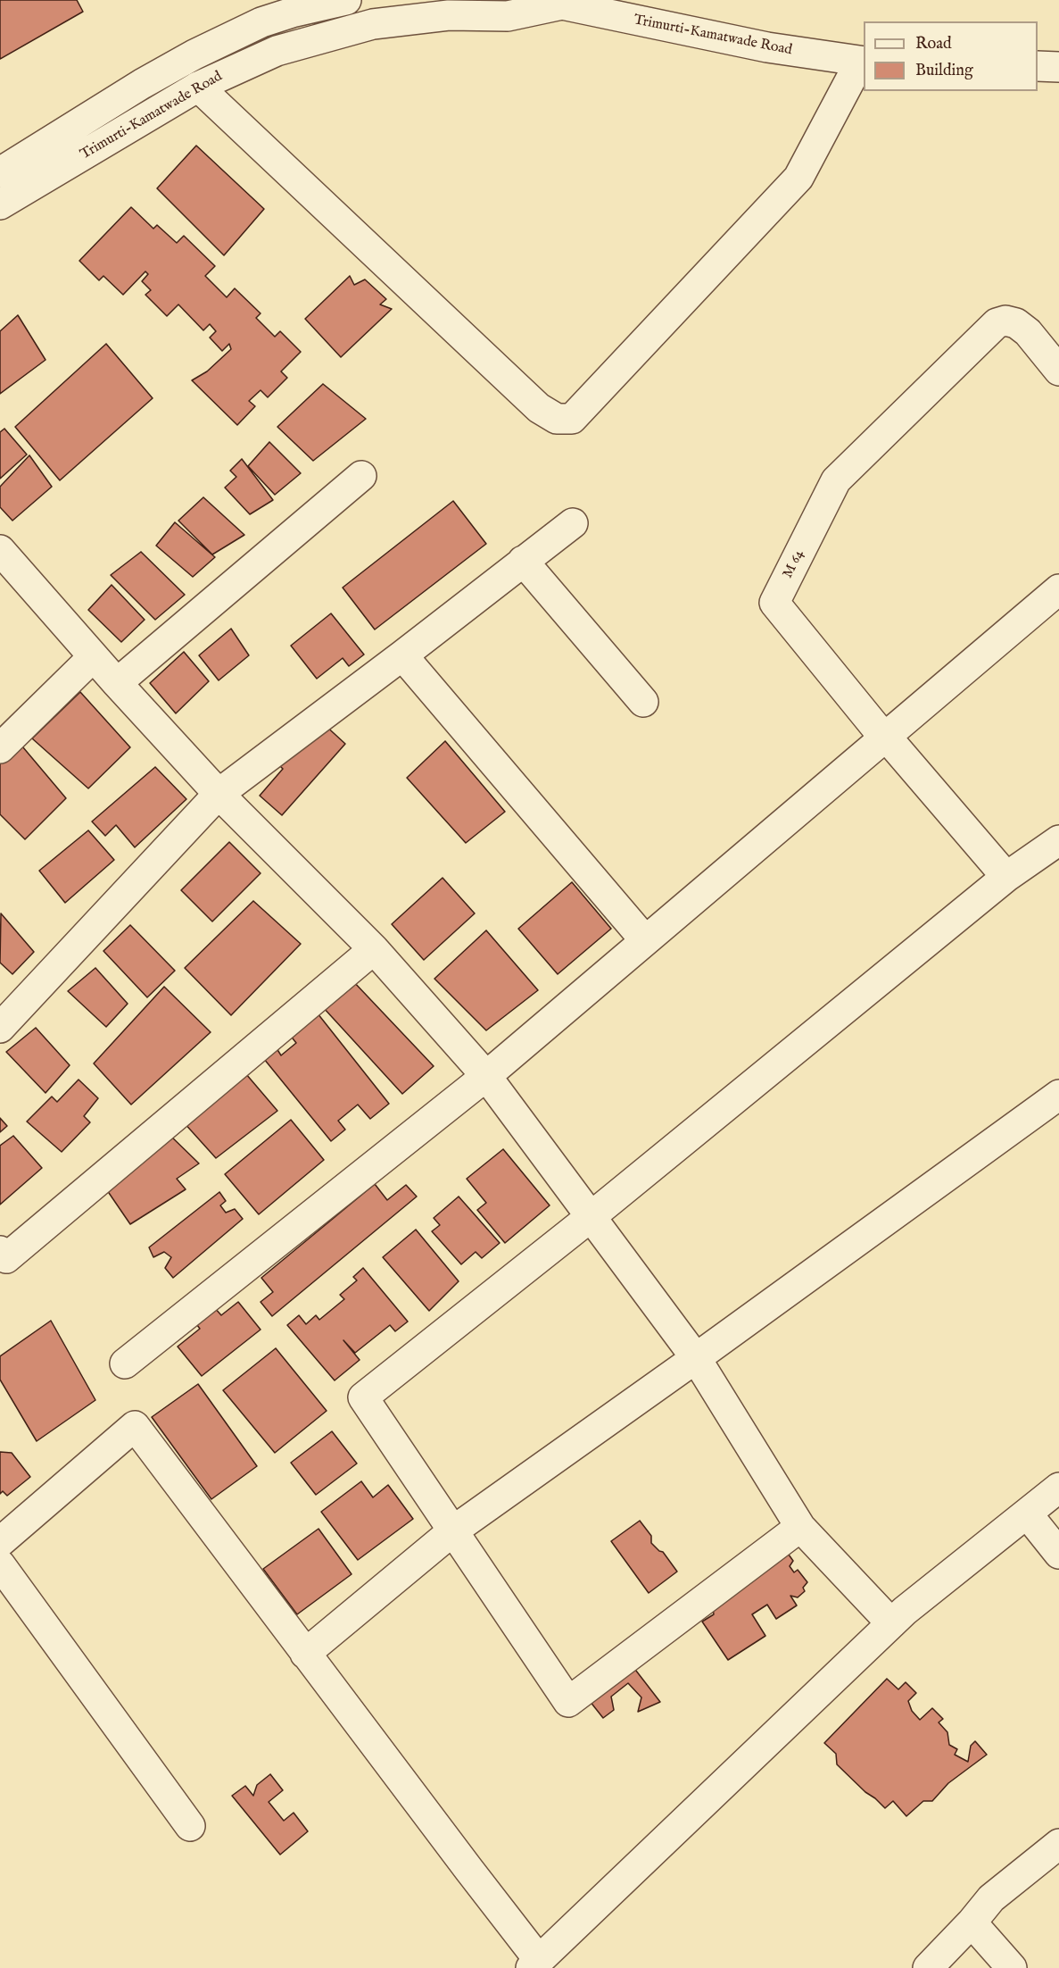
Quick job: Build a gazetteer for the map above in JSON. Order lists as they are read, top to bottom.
{
  "streets": {
    "street": ["Trimurti-Kamatwade Road", "M 64"]
  },
  "legend": ["Road", "Building"]
}
